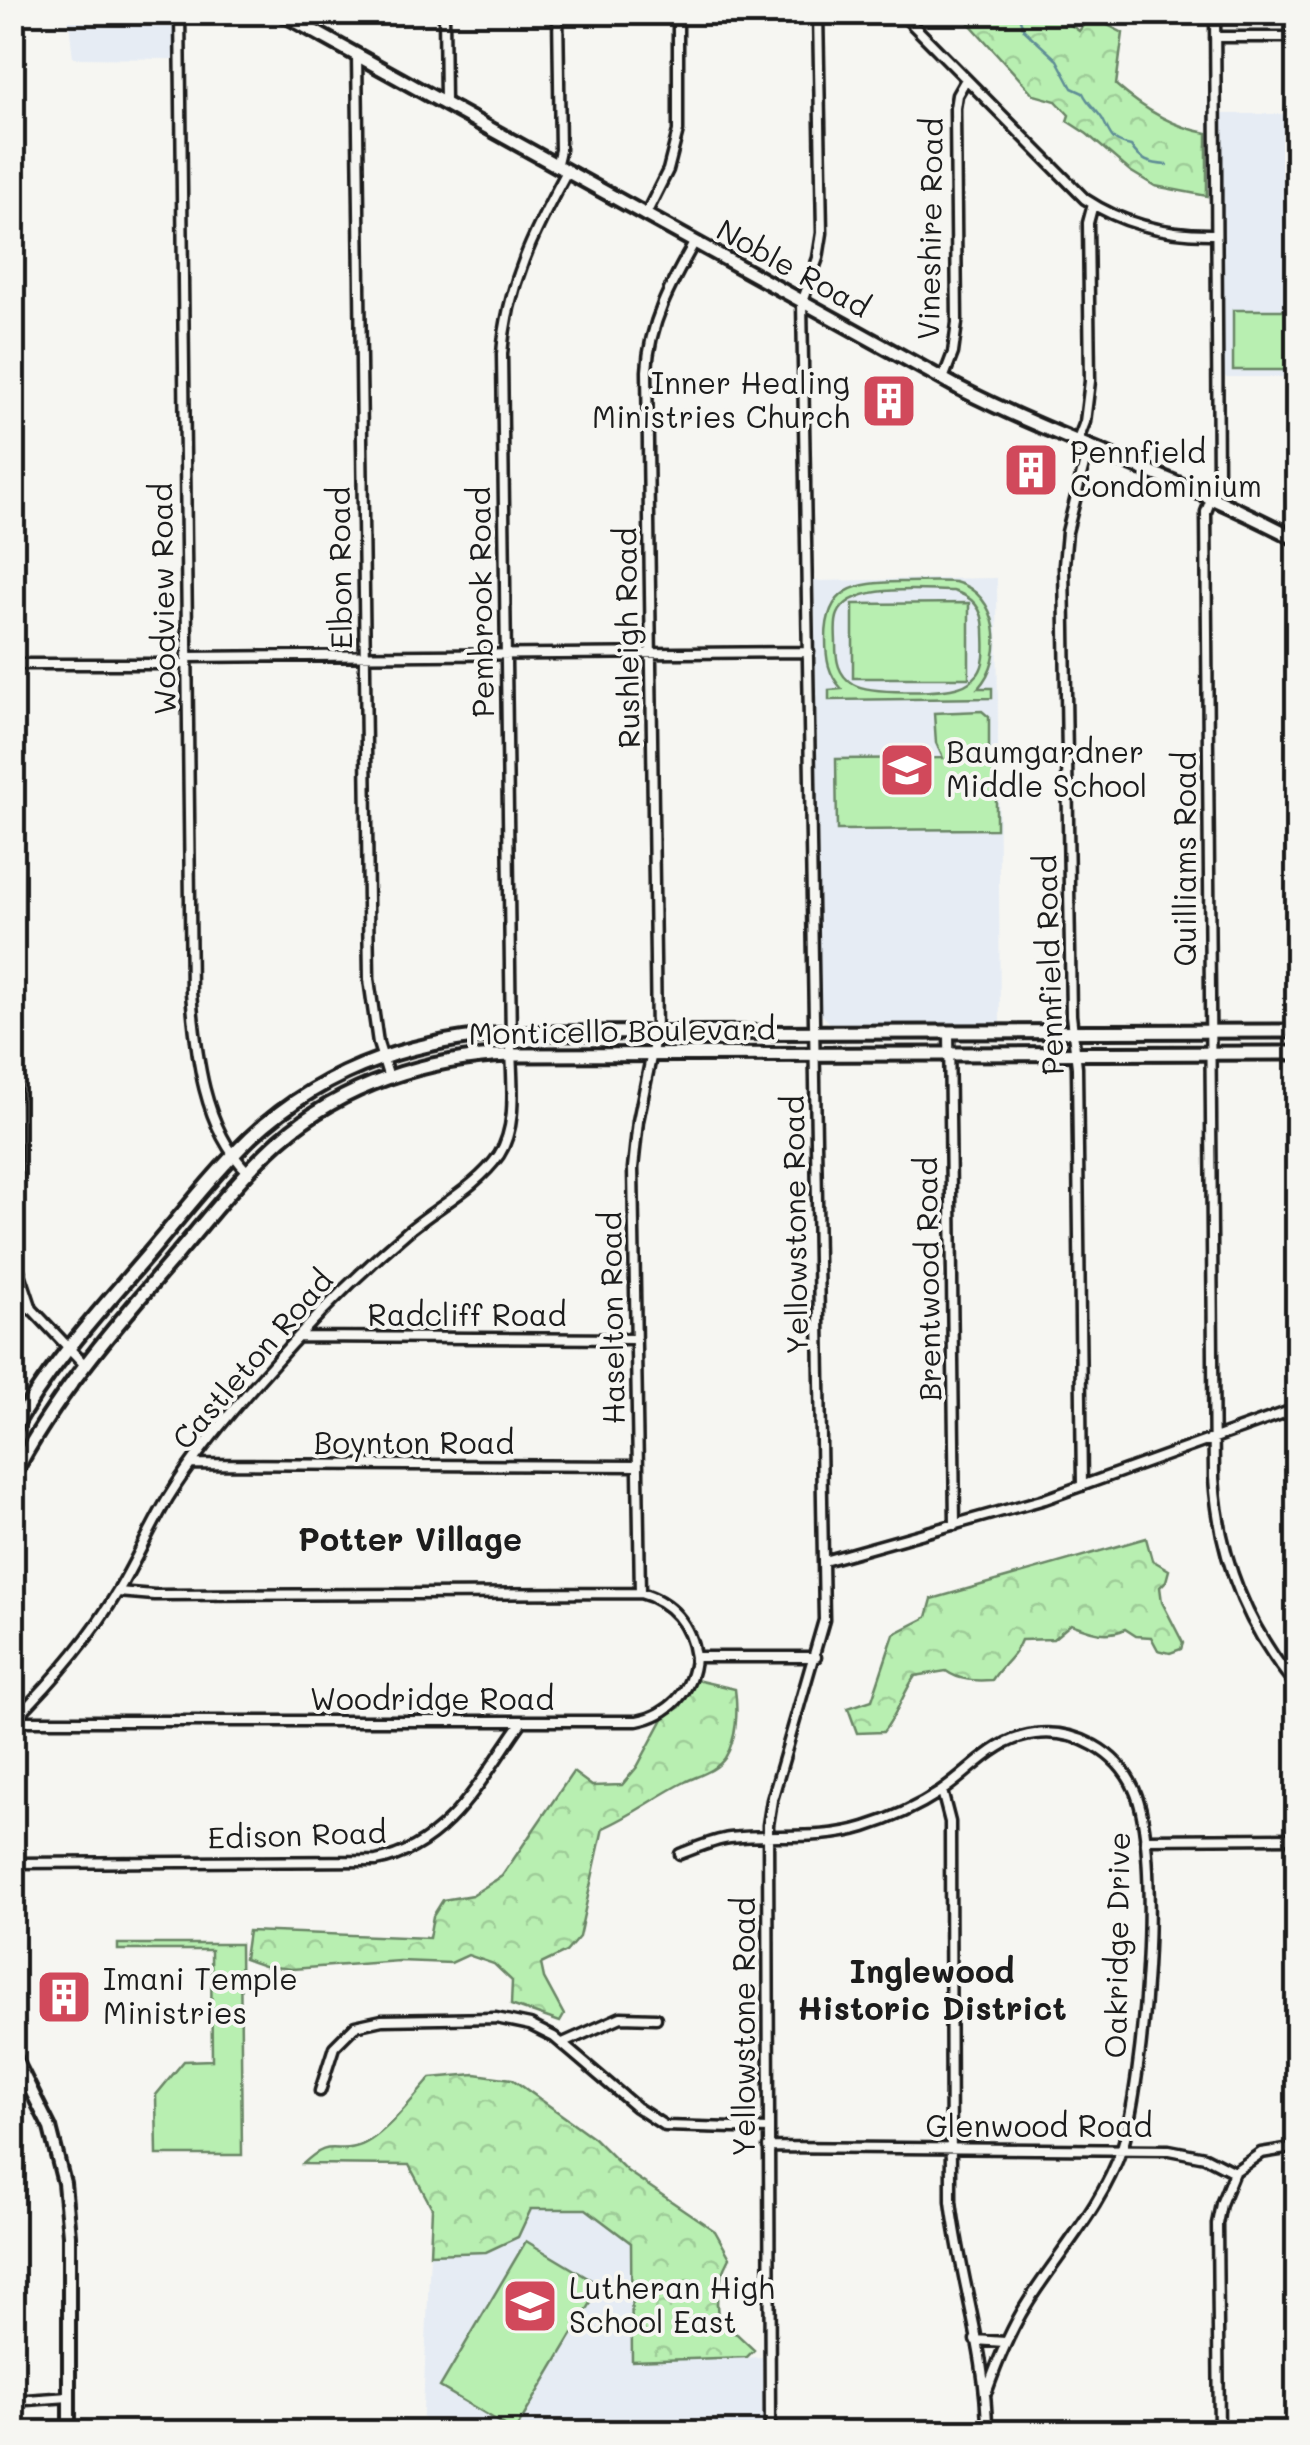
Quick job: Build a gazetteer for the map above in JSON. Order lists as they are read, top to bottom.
{
  "streets": {
    "main road": ["Noble Road", "Monticello Boulevard"],
    "street": [
      "Vineshire Road",
      "Elbon Road",
      "Woodview Road",
      "Pembrook Road",
      "Rushleigh Road",
      "Quilliams Road",
      "Pennfield Road",
      "Yellowstone Road",
      "Brentwood Road",
      "Radcliff Road",
      "Haselton Road",
      "Castleton Road",
      "Boynton Road",
      "Woodridge Road",
      "Edison Road",
      "Oakridge Drive",
      "Glenwood Road"
    ]
  },
  "crossings": [
    ["Vineshire Road", "Noble Road"],
    ["Noble Road", "Elbon Road"],
    ["Noble Road", "Pembrook Road"],
    ["Noble Road", "Rushleigh Road"],
    ["Noble Road", "Quilliams Road"],
    ["Noble Road", "Pennfield Road"],
    ["Noble Road", "Yellowstone Road"],
    ["Elbon Road", "Monticello Boulevard"],
    ["Woodview Road", "Monticello Boulevard"],
    ["Pembrook Road", "Monticello Boulevard"],
    ["Pembrook Road", "Castleton Road"],
    ["Rushleigh Road", "Monticello Boulevard"],
    ["Rushleigh Road", "Haselton Road"],
    ["Quilliams Road", "Monticello Boulevard"],
    ["Pennfield Road", "Monticello Boulevard"],
    ["Monticello Boulevard", "Yellowstone Road"],
    ["Monticello Boulevard", "Brentwood Road"],
    ["Monticello Boulevard", "Haselton Road"],
    ["Monticello Boulevard", "Castleton Road"],
    ["Yellowstone Road", "Oakridge Drive"],
    ["Yellowstone Road", "Glenwood Road"],
    ["Radcliff Road", "Haselton Road"],
    ["Radcliff Road", "Castleton Road"],
    ["Haselton Road", "Boynton Road"],
    ["Castleton Road", "Boynton Road"],
    ["Castleton Road", "Woodridge Road"],
    ["Woodridge Road", "Edison Road"],
    ["Oakridge Drive", "Glenwood Road"]
  ],
  "districts": ["Potter Village", "Inglewood Historic District"],
  "places": {
    "building": ["Inner Healing Ministries Church", "Pennfield Condominium", "Imani Temple Ministries"],
    "school or university": ["Baumgardner Middle School", "Lutheran High School East"]
  }
}
